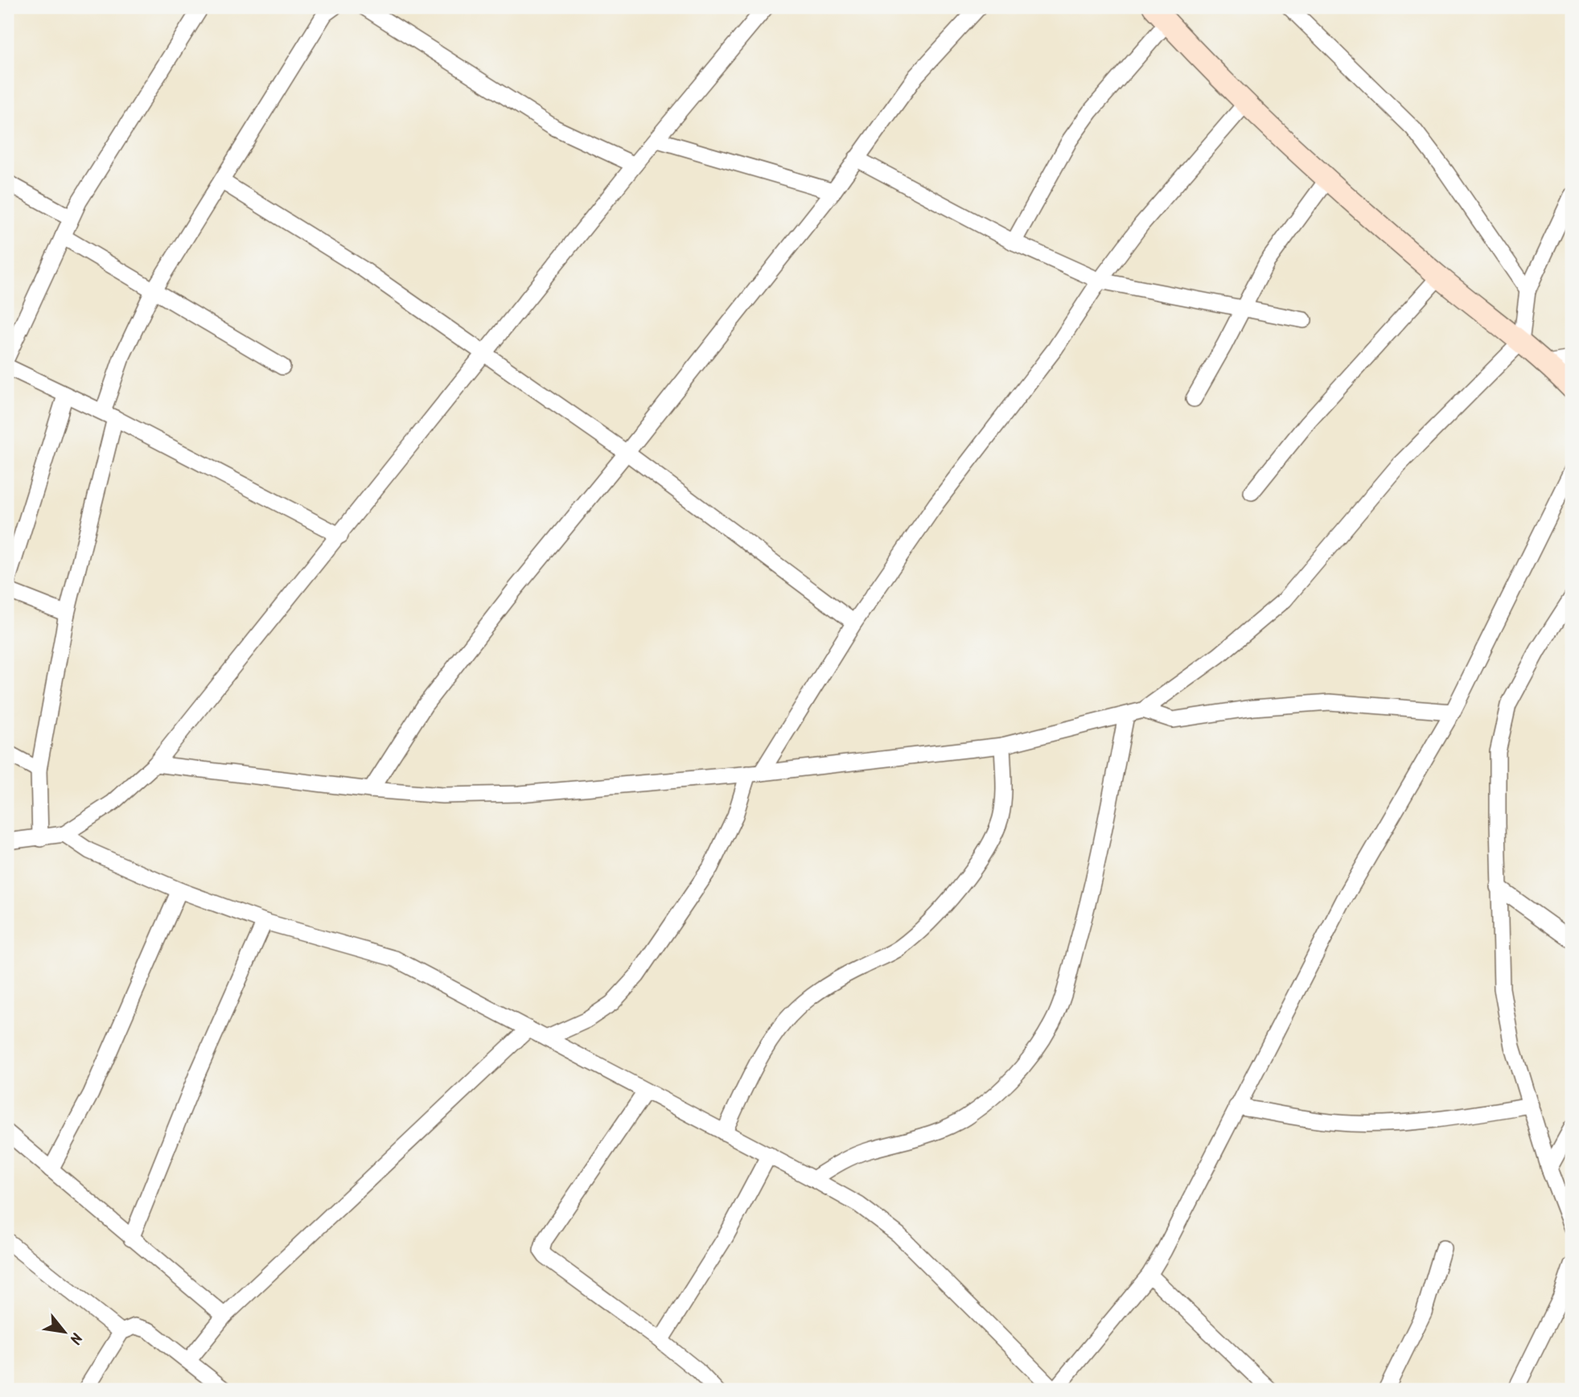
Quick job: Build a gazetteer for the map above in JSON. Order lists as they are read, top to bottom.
{
  "north": "bottom right"
}
